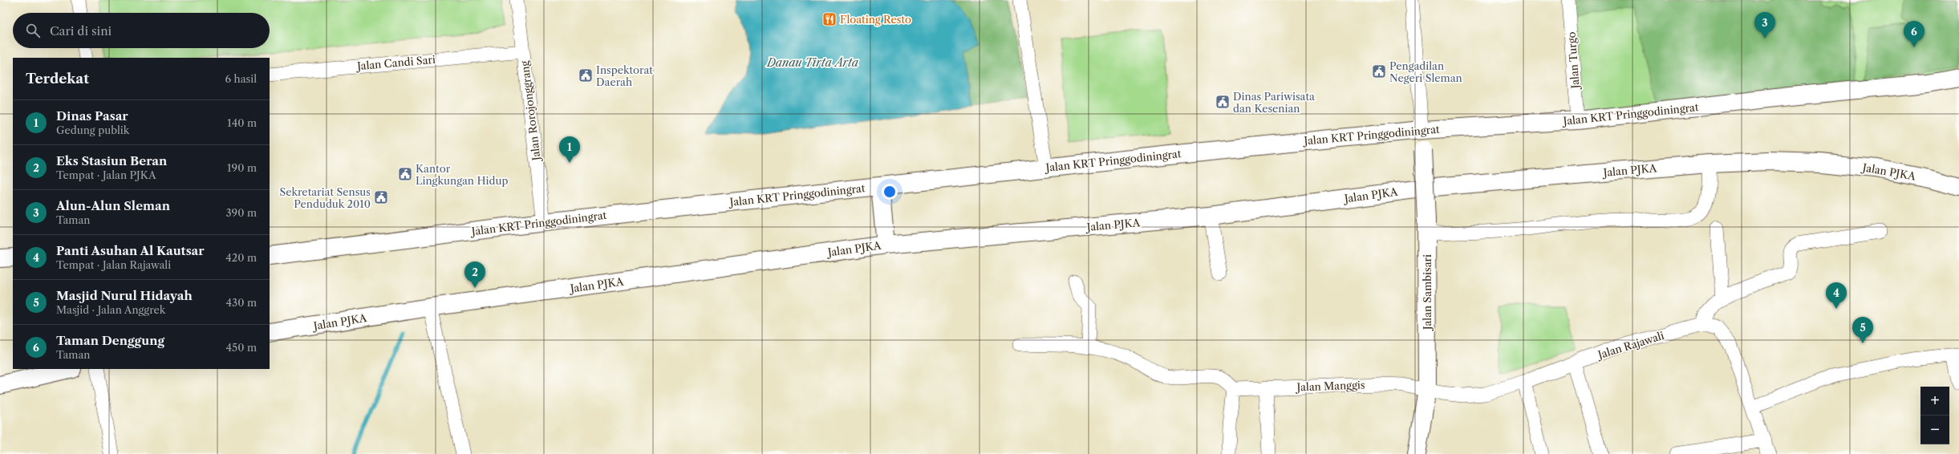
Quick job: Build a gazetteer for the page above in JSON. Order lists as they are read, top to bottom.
{
  "streets": {
    "main road": ["Jalan KRT Pringgodiningrat", "Jalan PJKA", "Jalan Sambisari"],
    "street": [
      "Jalan Turgo",
      "Jalan Candi Sari",
      "Jalan Rorojonggrang",
      "Jalan Rajawali",
      "Jalan Manggis"
    ]
  },
  "crossings": [
    ["Jalan Turgo", "Jalan KRT Pringgodiningrat"],
    ["Jalan Candi Sari", "Jalan Rorojonggrang"],
    ["Jalan Rorojonggrang", "Jalan KRT Pringgodiningrat"],
    ["Jalan KRT Pringgodiningrat", "Jalan Sambisari"],
    ["Jalan Sambisari", "Jalan Rajawali"],
    ["Jalan Sambisari", "Jalan Manggis"],
    ["Jalan Rajawali", "Jalan Manggis"]
  ],
  "water": ["Danau Tirta Arta"],
  "places": {
    "restaurant": ["Floating Resto"],
    "public building": [
      "Pengadilan Negeri Sleman",
      "Inspektorat Daerah",
      "Dinas Pariwisata dan Kesenian",
      "Kantor Lingkungan Hidup",
      "Sekretariat Sensus Penduduk 2010"
    ]
  },
  "page": {
    "pins": [
      "3",
      "6",
      "1",
      "2",
      "4",
      "5"
    ],
    "search": "Cari di sini",
    "heading": ["Terdekat", "6 hasil"],
    "list": [
      {
        "mark": "1",
        "name": "Dinas Pasar",
        "note": "Gedung publik",
        "value": "140 m"
      },
      {
        "mark": "2",
        "name": "Eks Stasiun Beran",
        "note": "Tempat · Jalan PJKA",
        "value": "190 m"
      },
      {
        "mark": "3",
        "name": "Alun-Alun Sleman",
        "note": "Taman",
        "value": "390 m"
      },
      {
        "mark": "4",
        "name": "Panti Asuhan Al Kautsar",
        "note": "Tempat · Jalan Rajawali",
        "value": "420 m"
      },
      {
        "mark": "5",
        "name": "Masjid Nurul Hidayah",
        "note": "Masjid · Jalan Anggrek",
        "value": "430 m"
      },
      {
        "mark": "6",
        "name": "Taman Denggung",
        "note": "Taman",
        "value": "450 m"
      }
    ],
    "map_buttons": ["+", "−"]
  }
}
